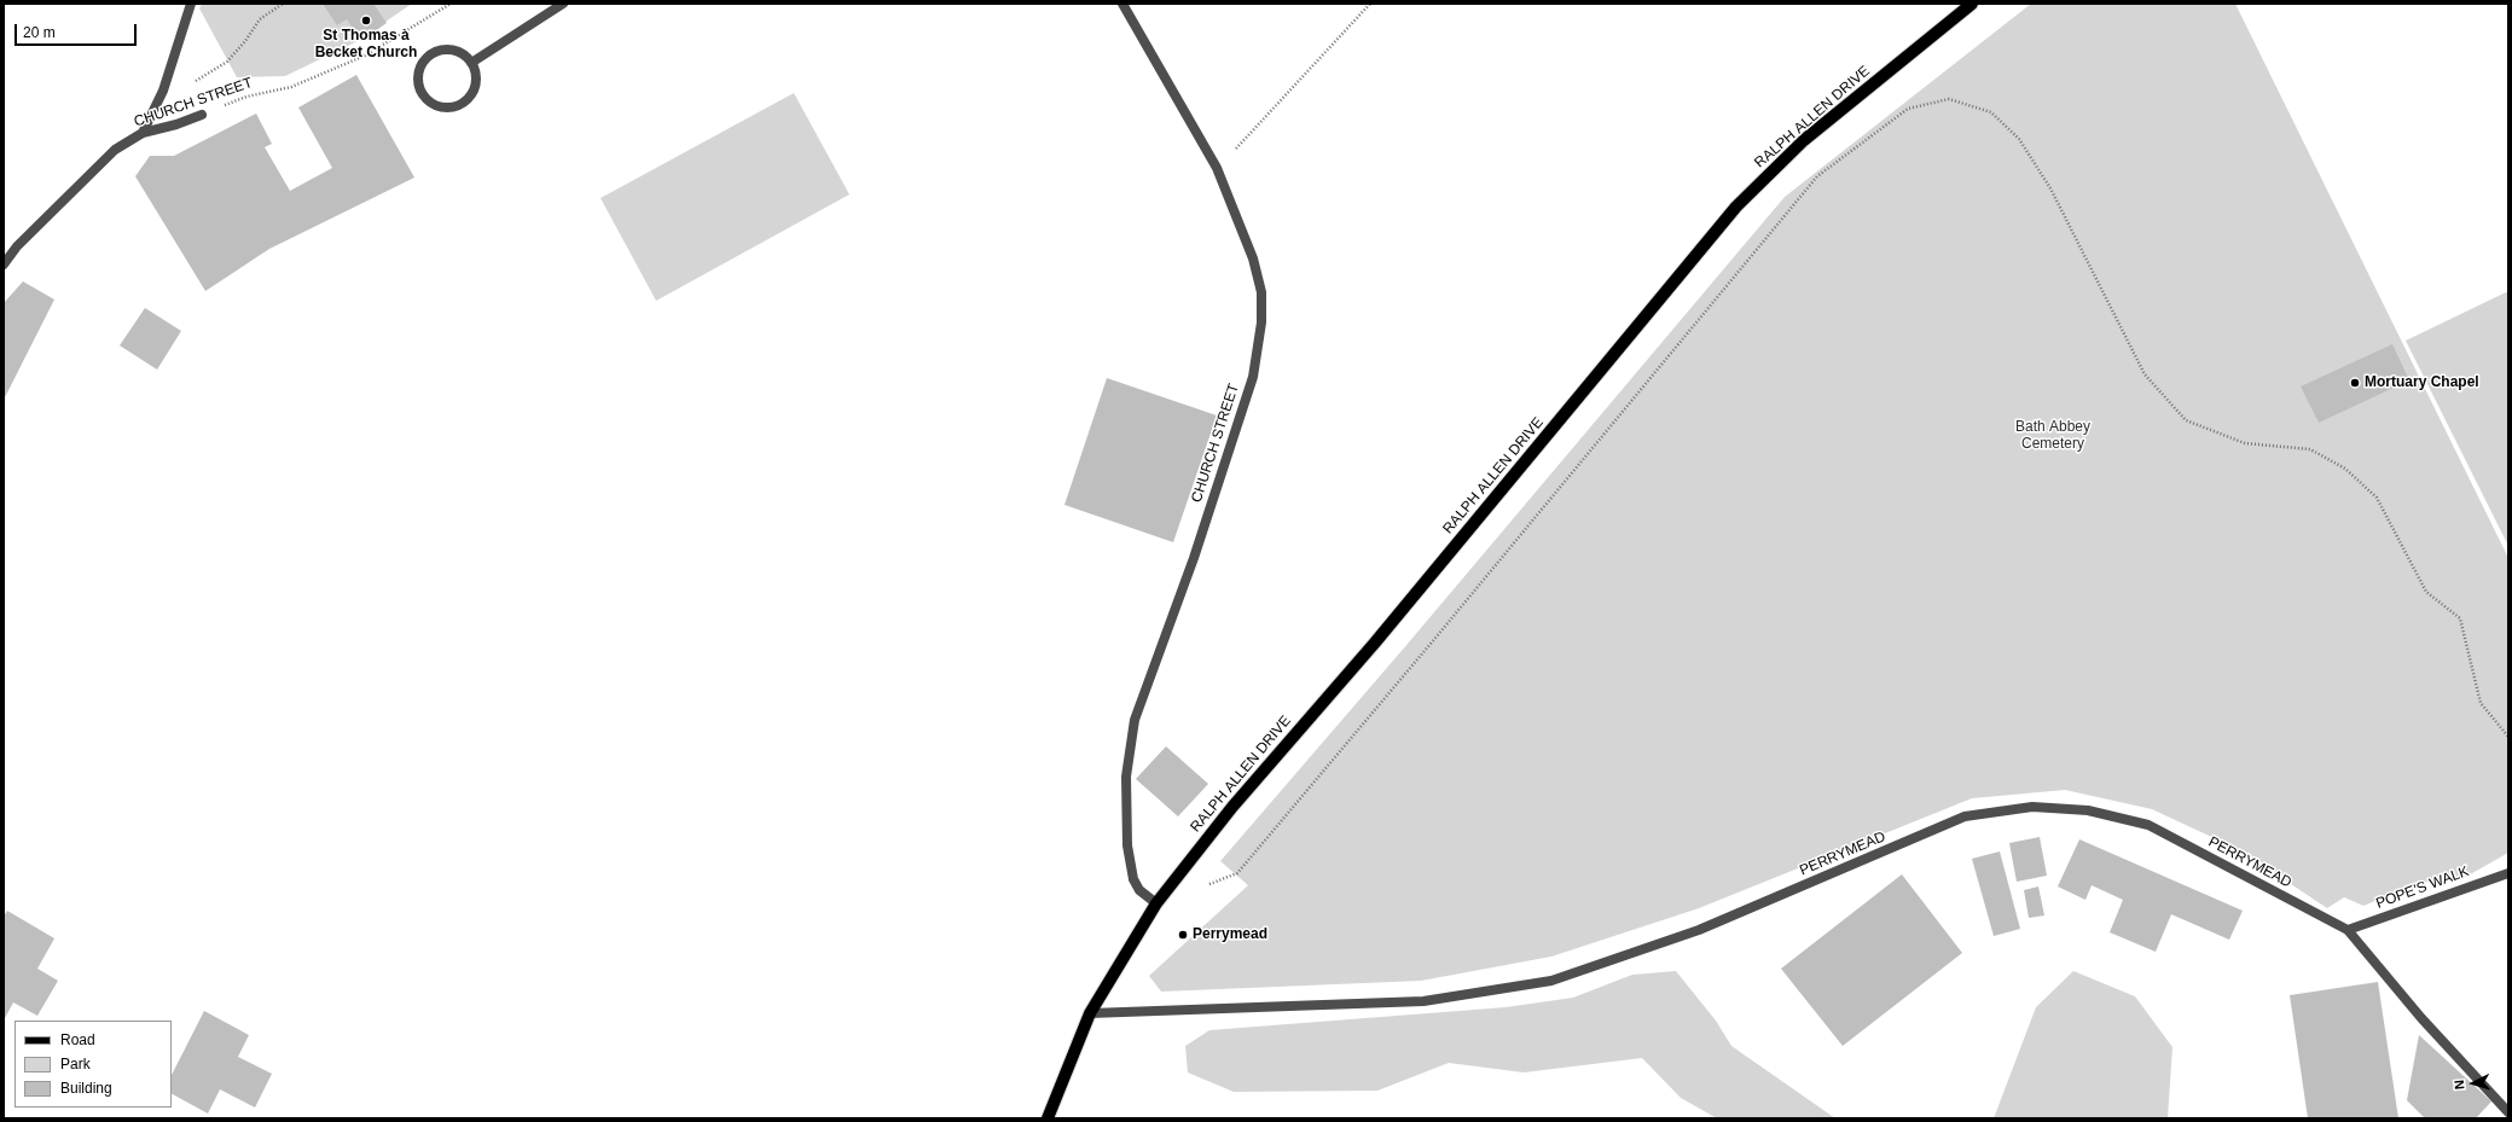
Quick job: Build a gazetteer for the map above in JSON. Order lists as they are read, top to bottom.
{
  "streets": {
    "main road": ["RALPH ALLEN DRIVE"],
    "street": ["CHURCH STREET", "PERRYMEAD", "POPE'S WALK"]
  },
  "crossings": [
    ["CHURCH STREET", "RALPH ALLEN DRIVE"],
    ["RALPH ALLEN DRIVE", "PERRYMEAD"],
    ["PERRYMEAD", "POPE'S WALK"]
  ],
  "parks": ["Bath Abbey Cemetery"],
  "places": ["St Thomas à Becket Church", "Mortuary Chapel", "Perrymead"],
  "legend": ["Road", "Park", "Building"],
  "scale_bar": "20 m",
  "north": "left"
}
